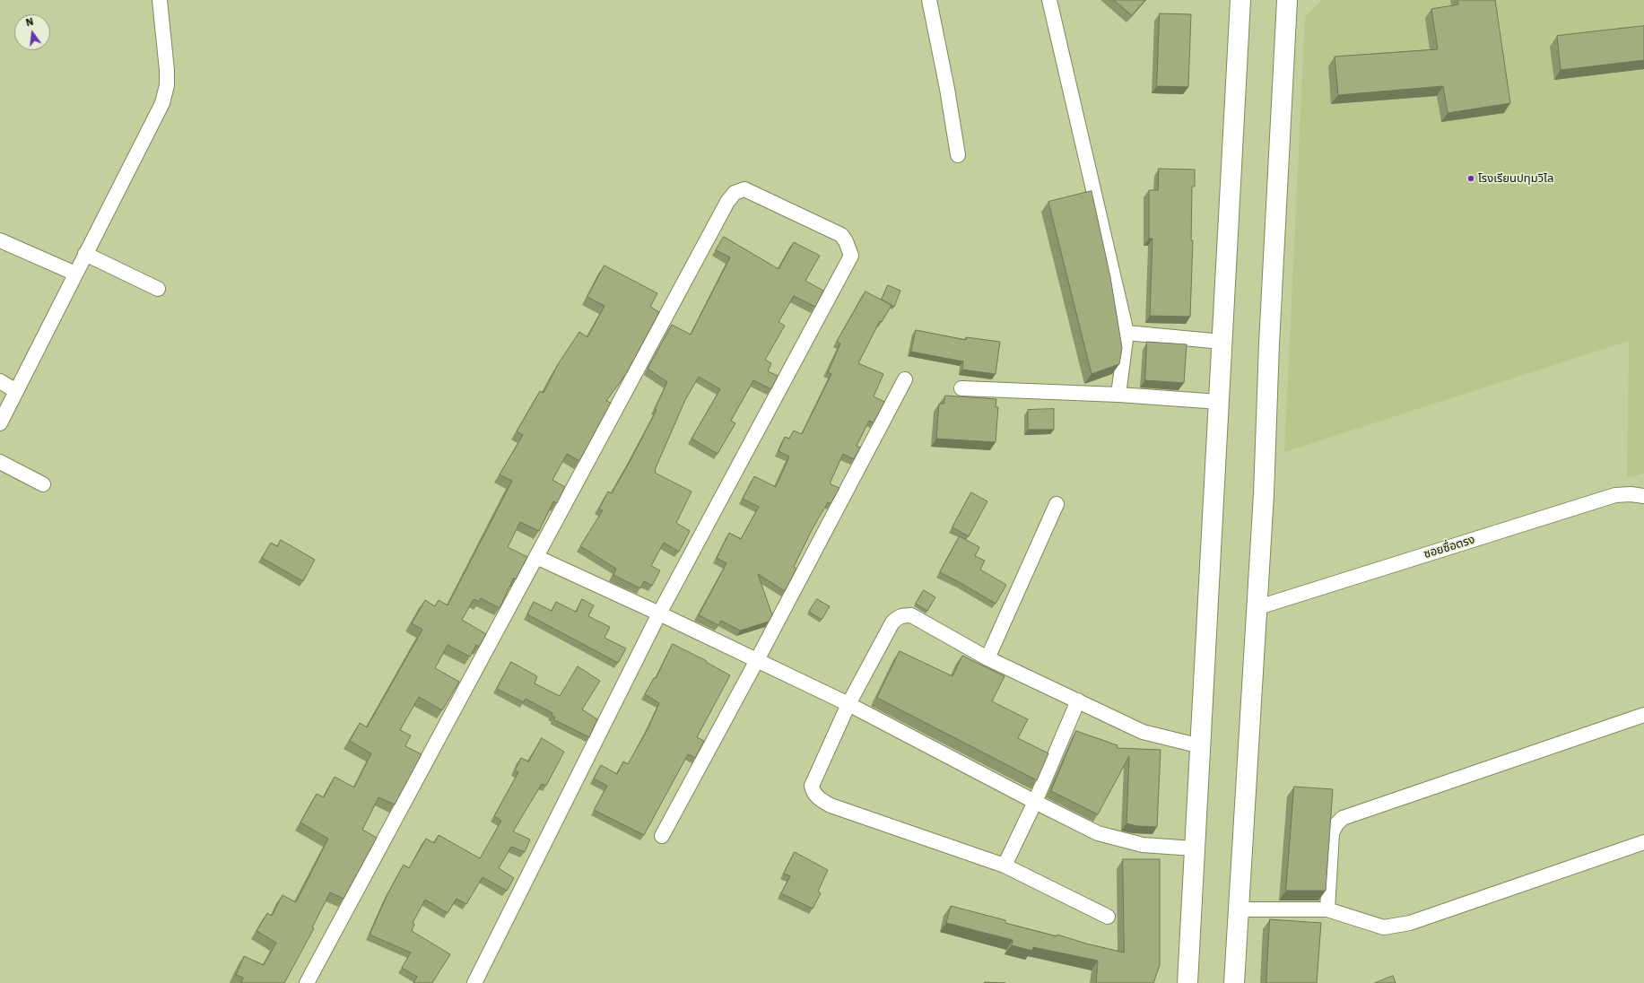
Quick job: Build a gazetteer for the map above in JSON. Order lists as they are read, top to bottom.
{
  "streets": {
    "street": ["ซอยซื่อตรง"]
  },
  "places": ["โรงเรียนปทุมวิไล"],
  "north": "top"
}
